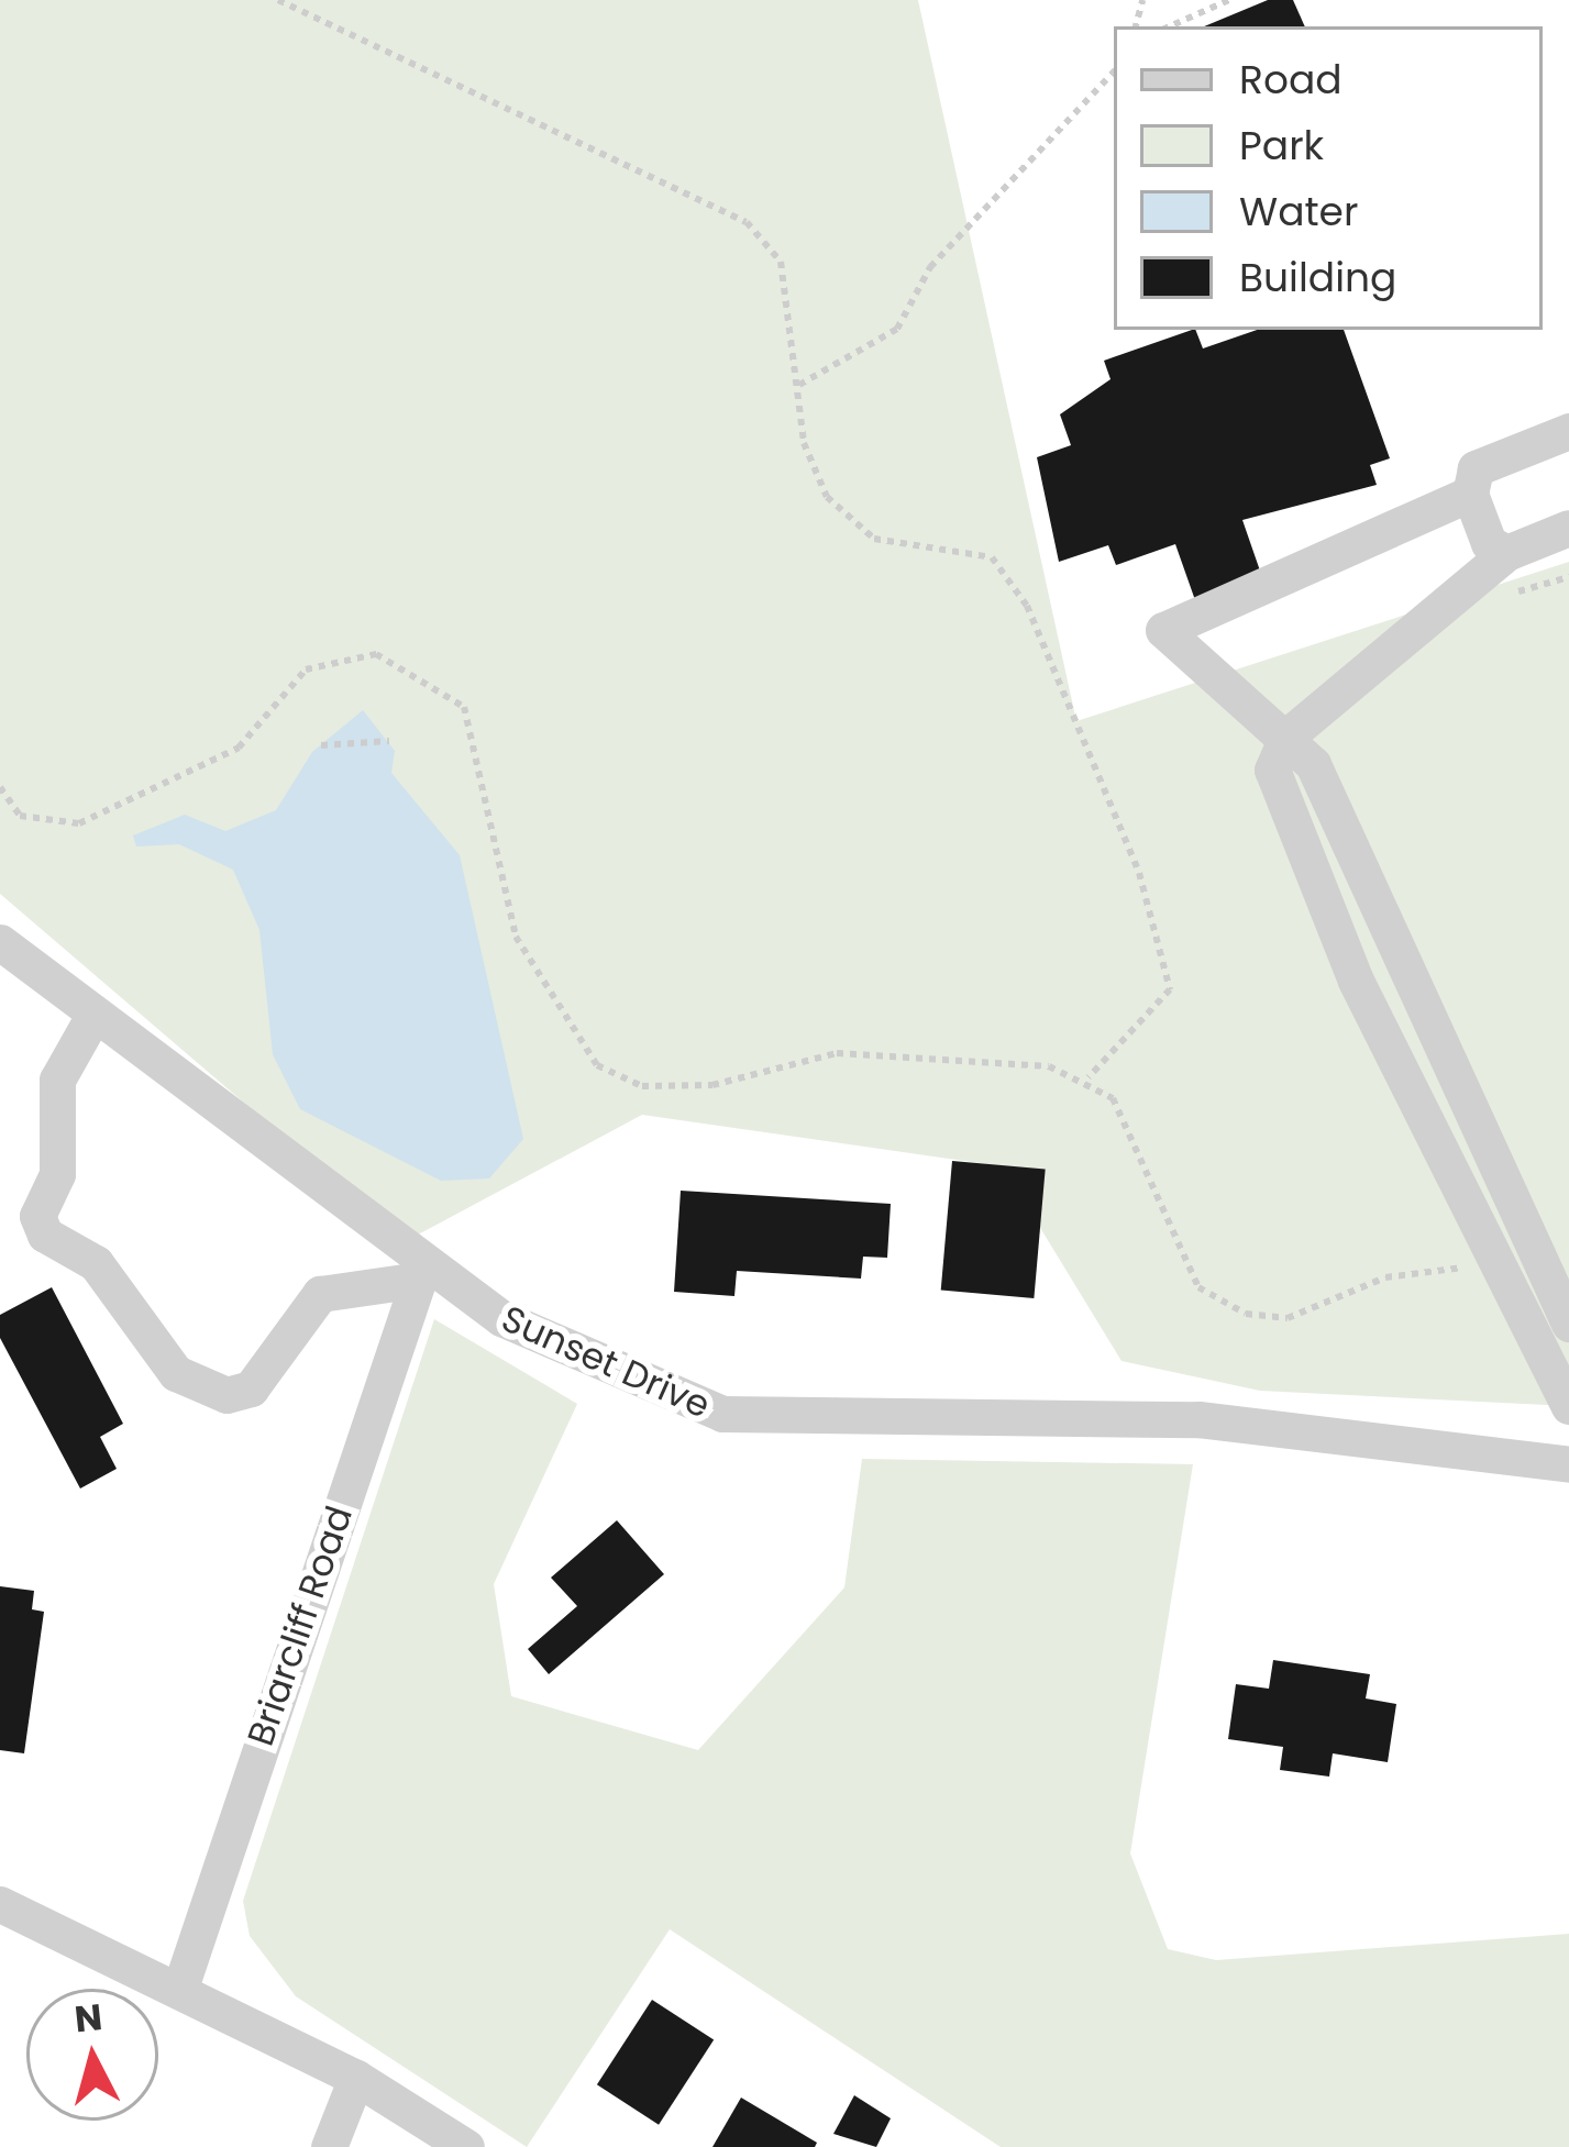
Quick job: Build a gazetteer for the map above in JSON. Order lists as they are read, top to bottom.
{
  "streets": {
    "street": ["Sunset Drive", "Briarcliff Road"]
  },
  "crossings": [
    ["Sunset Drive", "Briarcliff Road"]
  ],
  "legend": [
    "Road",
    "Park",
    "Water",
    "Building"
  ],
  "north": "top"
}
